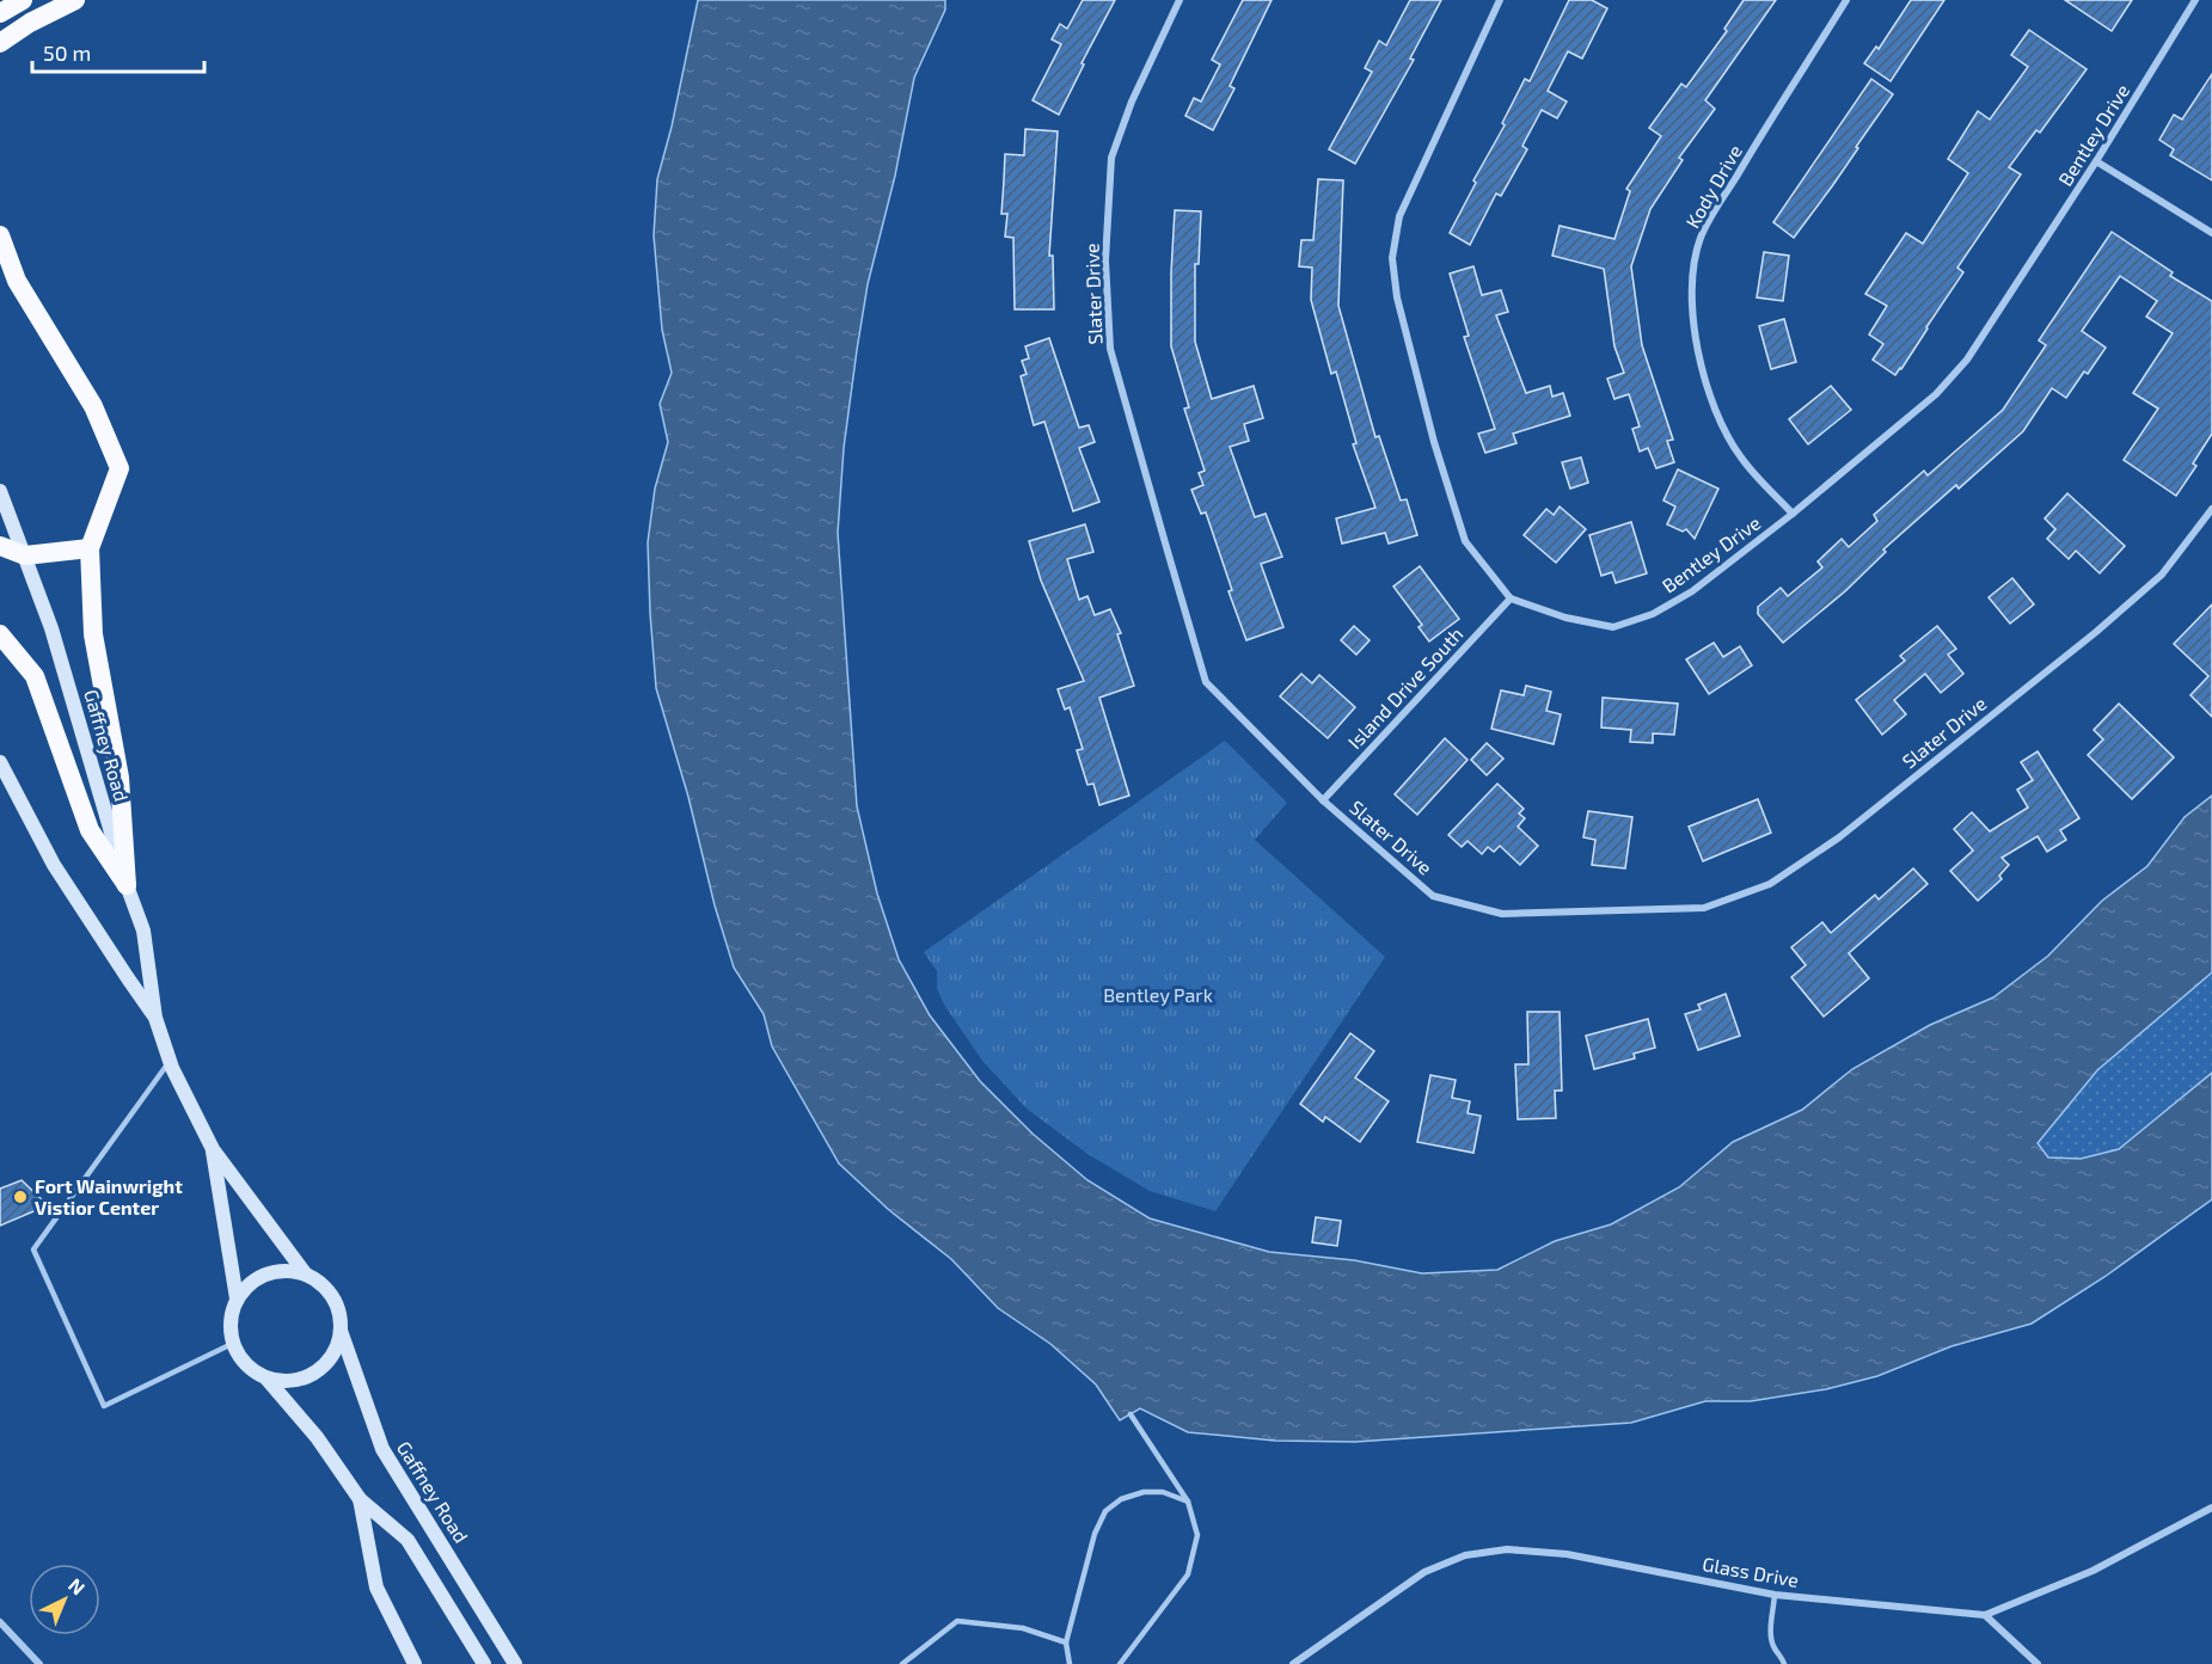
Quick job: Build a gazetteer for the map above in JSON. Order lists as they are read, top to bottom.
{
  "streets": {
    "main road": ["Gaffney Road"],
    "street": [
      "Bentley Drive",
      "Kody Drive",
      "Slater Drive",
      "Island Drive South",
      "Glass Drive"
    ]
  },
  "crossings": [
    ["Bentley Drive", "Kody Drive"],
    ["Bentley Drive", "Island Drive South"],
    ["Slater Drive", "Island Drive South"]
  ],
  "parks": ["Bentley Park"],
  "places": ["Fort Wainwright Vistior Center"],
  "scale_bar": "50 m",
  "north": "top right"
}
